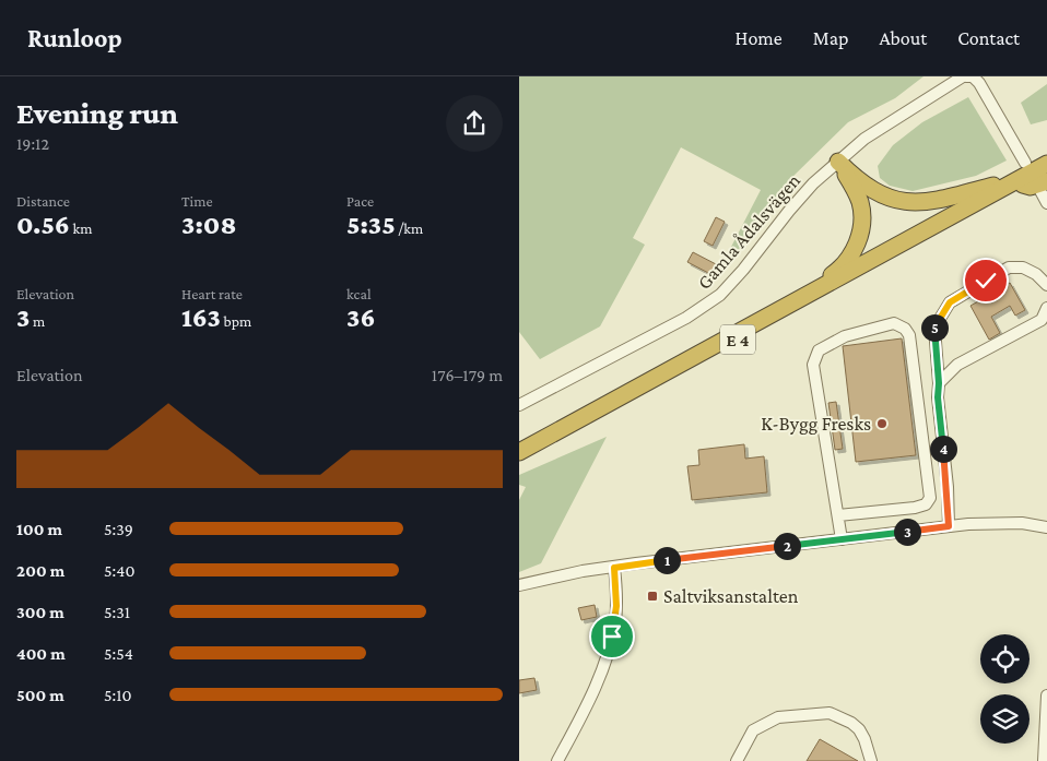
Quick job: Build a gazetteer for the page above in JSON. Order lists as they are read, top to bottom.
{
  "streets": {
    "highway": ["E 4"],
    "street": ["Gamla Ådalsvägen"]
  },
  "crossings": [
    ["Gamla Ådalsvägen", "E 4"]
  ],
  "places": {
    "other": ["K-Bygg Fresks"],
    "transit": ["Saltviksanstalten"]
  },
  "page": {
    "header": "Runloop",
    "nav": [
      "Home",
      "Map",
      "About",
      "Contact"
    ],
    "heading": ["Evening run", "19:12"],
    "stats": [
      ["Distance", "0.56 km"],
      ["Time", "3:08"],
      ["Pace", "5:35 /km"],
      ["Elevation", "3 m"],
      ["Heart rate", "163 bpm"],
      ["kcal", "36"]
    ],
    "pins": [
      "5",
      "4",
      "3",
      "2",
      "1"
    ],
    "chart": ["Elevation", "176–179 m"],
    "list": [
      {
        "name": "100 m",
        "note": "5:39"
      },
      {
        "name": "200 m",
        "note": "5:40"
      },
      {
        "name": "300 m",
        "note": "5:31"
      },
      {
        "name": "400 m",
        "note": "5:54"
      },
      {
        "name": "500 m",
        "note": "5:10"
      }
    ]
  }
}
